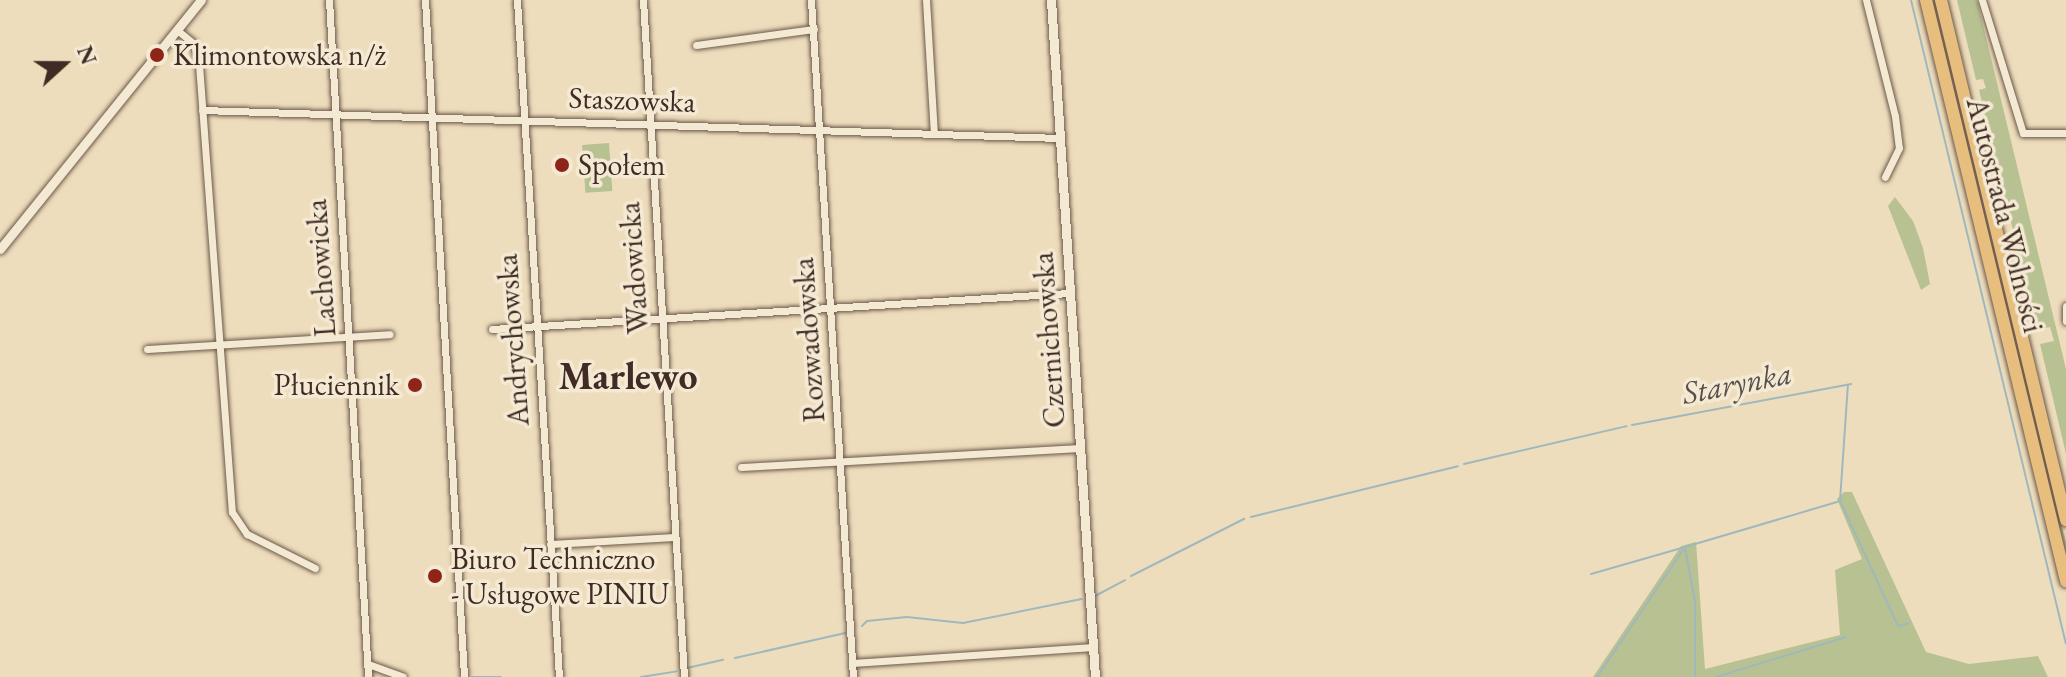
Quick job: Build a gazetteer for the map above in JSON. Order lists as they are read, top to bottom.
{
  "streets": {
    "highway": ["Autostrada Wolności"],
    "street": [
      "Staszowska",
      "Lachowicka",
      "Wadowicka",
      "Andrychowska",
      "Rozwadowska",
      "Czernichowska"
    ]
  },
  "crossings": [
    ["Staszowska", "Lachowicka"],
    ["Staszowska", "Wadowicka"],
    ["Staszowska", "Andrychowska"],
    ["Staszowska", "Rozwadowska"],
    ["Staszowska", "Czernichowska"]
  ],
  "districts": ["Marlewo"],
  "water": ["Starynka"],
  "places": [
    "Klimontowska n/ż",
    "Społem",
    "Płuciennik",
    "Biuro Techniczno - Usługowe PINIU"
  ],
  "north": "right"
}
